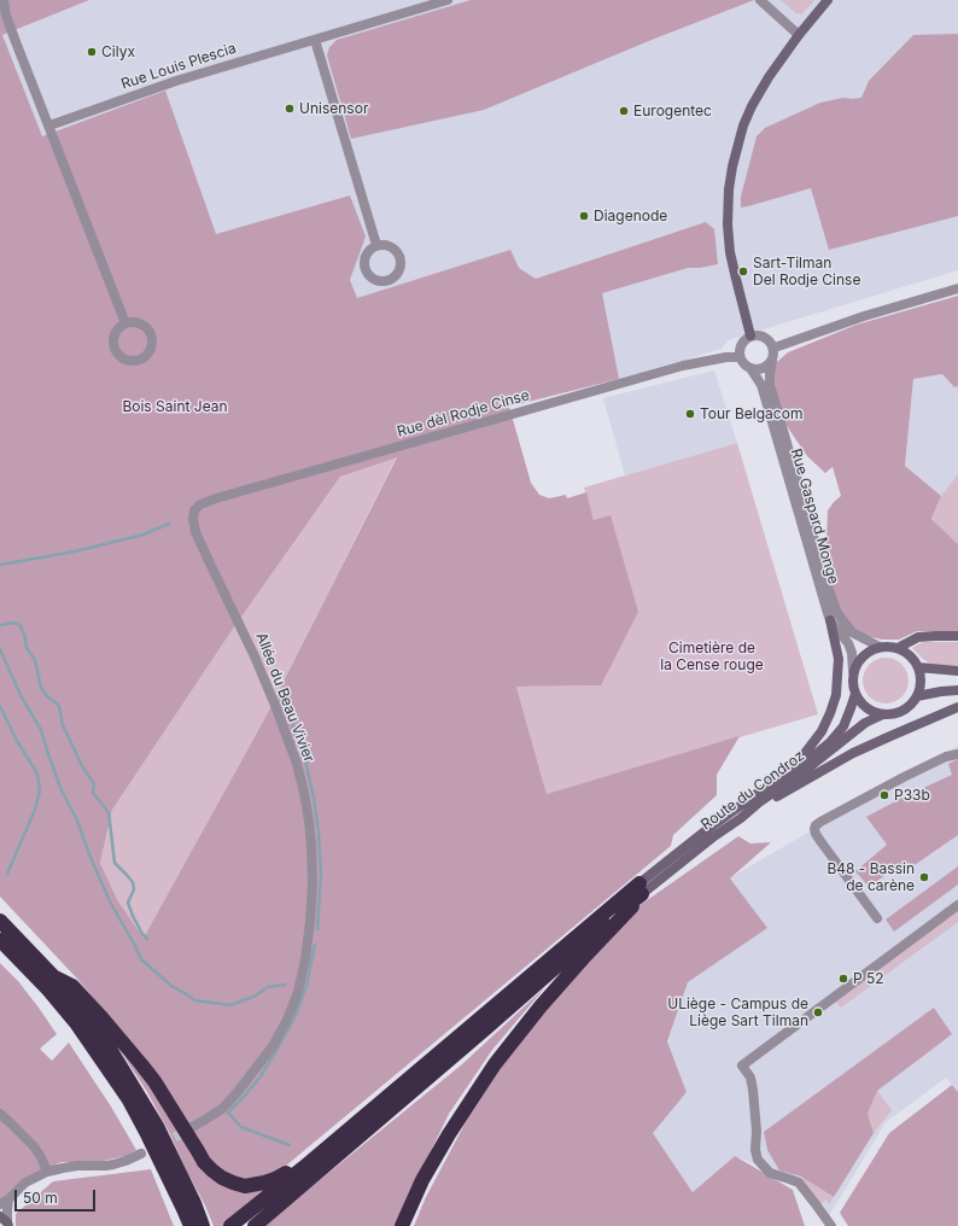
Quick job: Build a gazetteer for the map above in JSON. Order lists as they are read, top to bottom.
{
  "streets": {
    "main road": ["Route du Condroz"],
    "street": [
      "Rue Louis Plescia",
      "Rue dèl Rodje Cinse",
      "Rue Gaspard Monge",
      "Allée du Beau Vivier"
    ]
  },
  "crossings": [
    ["Rue dèl Rodje Cinse", "Rue Gaspard Monge"],
    ["Rue dèl Rodje Cinse", "Allée du Beau Vivier"],
    ["Rue Gaspard Monge", "Route du Condroz"]
  ],
  "parks": ["Bois Saint Jean", "Cimetière de la Cense rouge"],
  "places": [
    "Cilyx",
    "Unisensor",
    "Eurogentec",
    "Diagenode",
    "Sart-Tilman Del Rodje Cinse",
    "Tour Belgacom",
    "P33b",
    "B48 - Bassin de carène",
    "P 52",
    "ULiège - Campus de Liège Sart Tilman"
  ],
  "scale_bar": "50 m"
}
